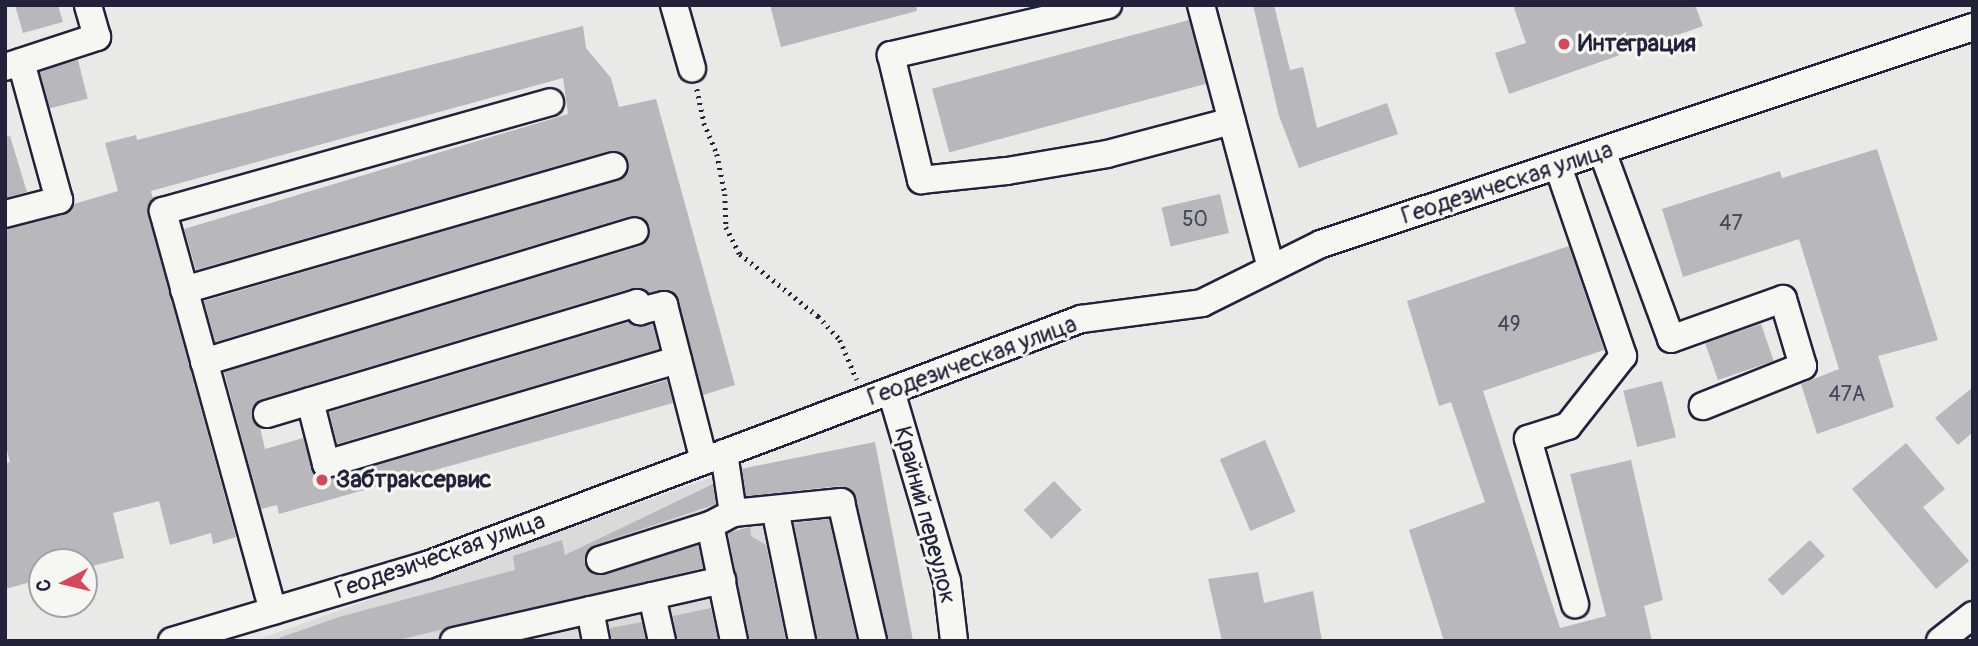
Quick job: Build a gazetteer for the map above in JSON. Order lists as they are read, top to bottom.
{
  "streets": {
    "street": ["Геодезическая улица", "Крайний переулок"]
  },
  "crossings": [
    ["Геодезическая улица", "Крайний переулок"]
  ],
  "places": ["Интеграция", "Забтраксервис"],
  "house_numbers": [
    "50",
    "47",
    "49",
    "47А"
  ],
  "north": "left"
}
